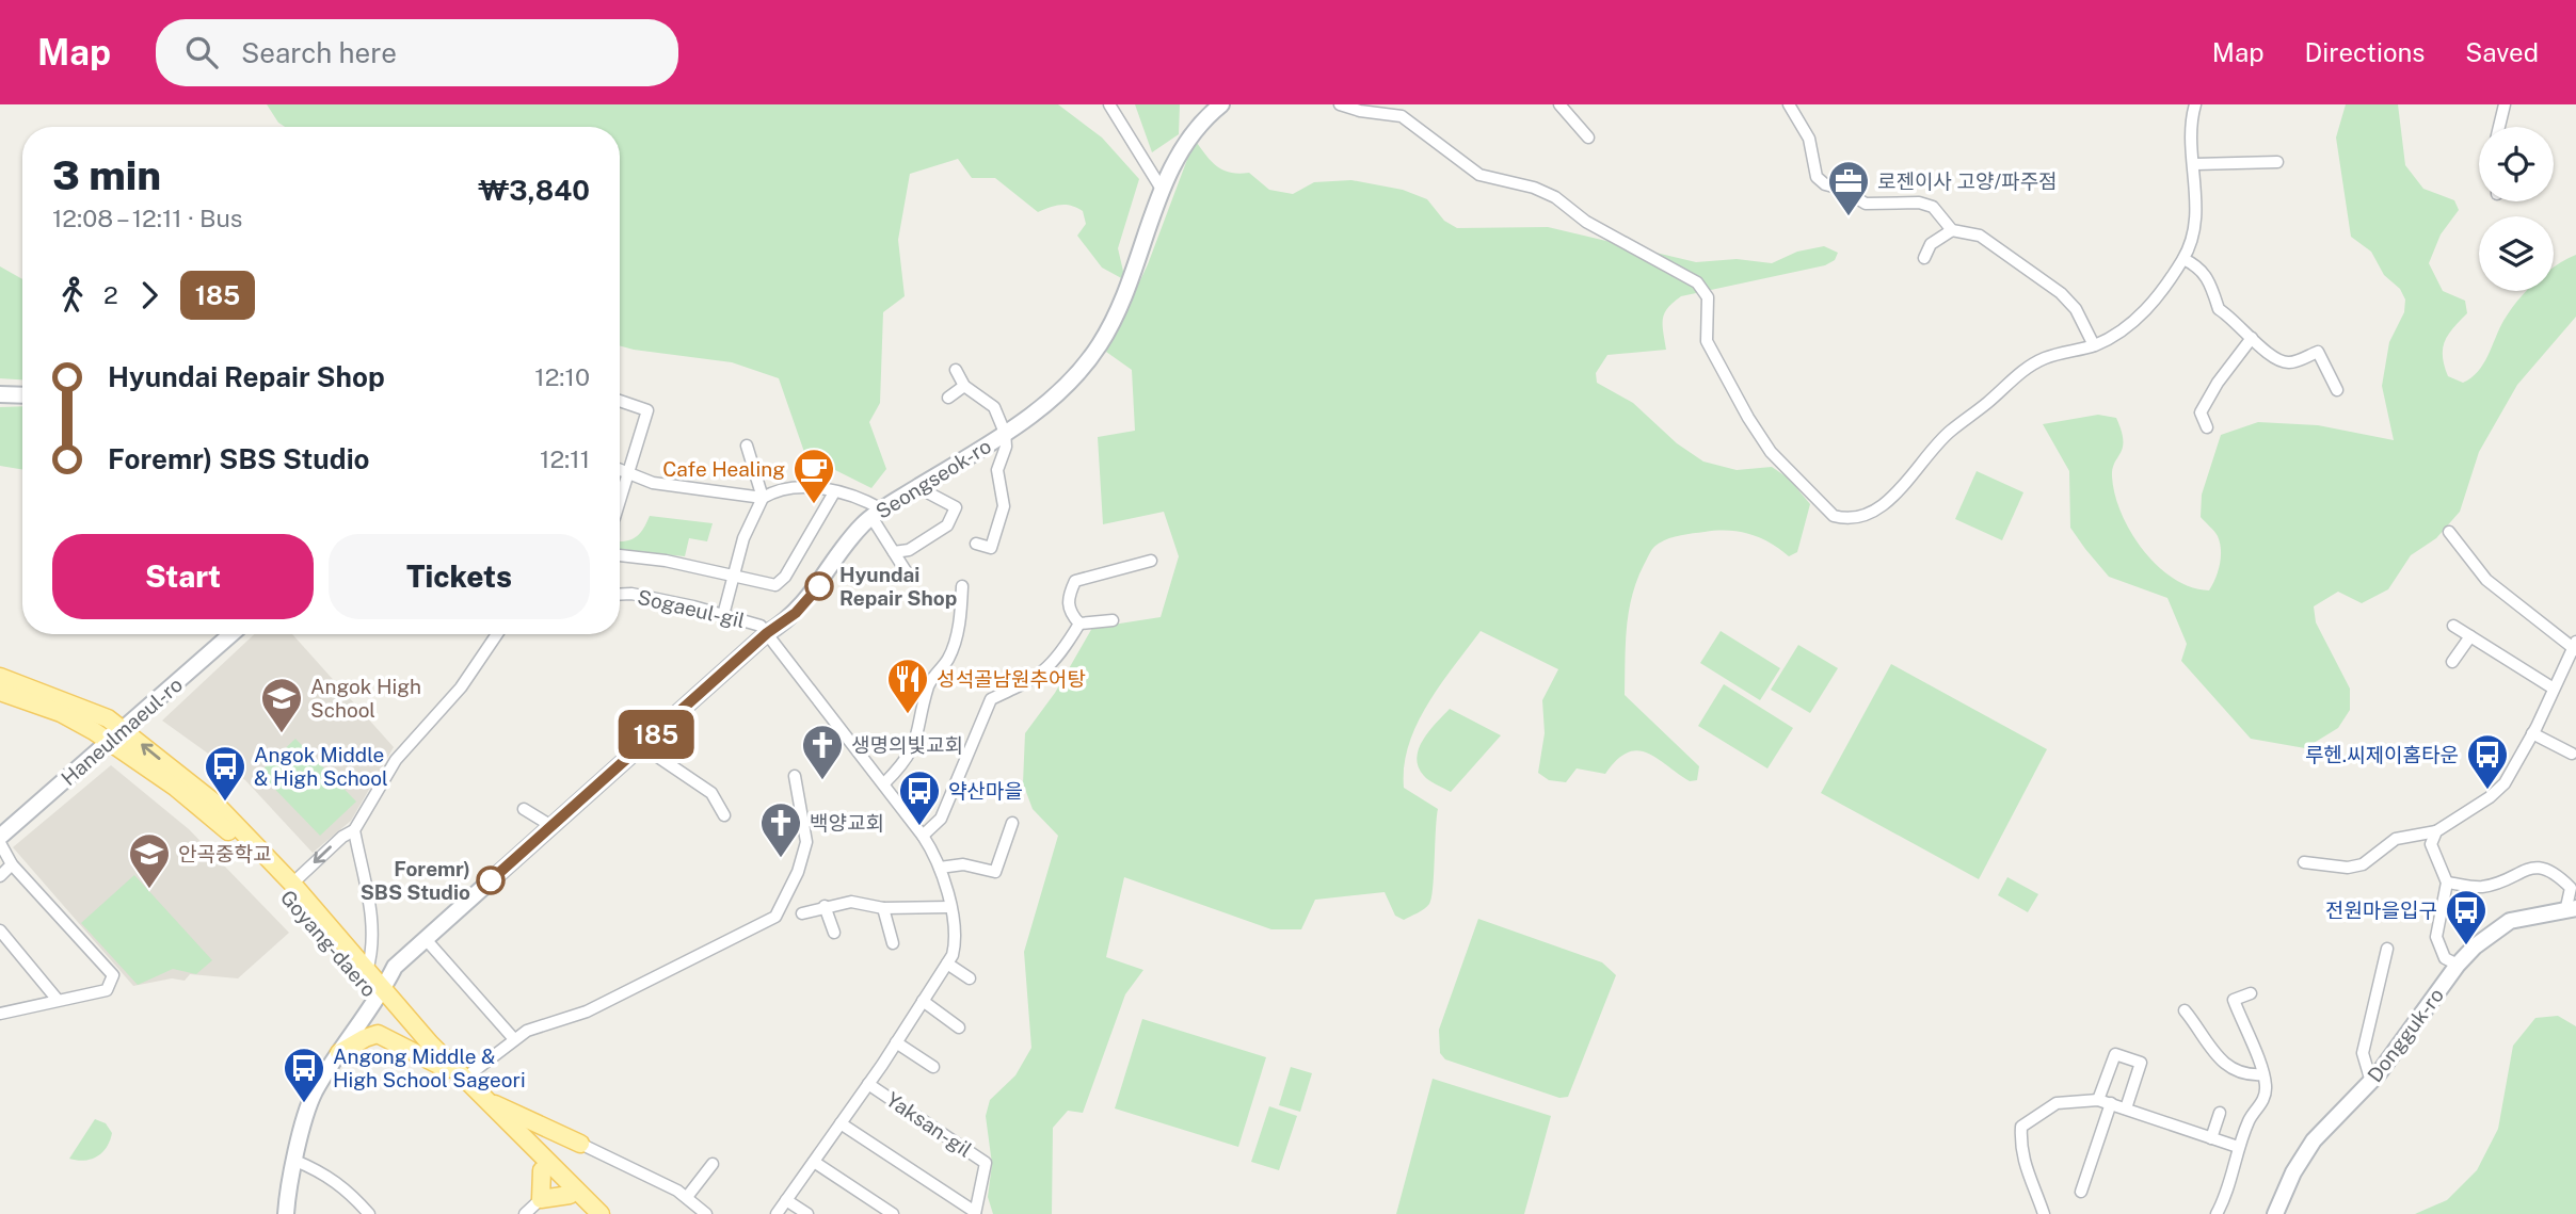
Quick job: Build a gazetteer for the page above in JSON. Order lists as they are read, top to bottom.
{
  "streets": {
    "main road": ["Goyang-daero"],
    "street": [
      "Seongseok-ro",
      "Sogaeul-gil",
      "Haneulmaeul-ro",
      "Dongguk-ro",
      "Yaksan-gil"
    ]
  },
  "crossings": [
    ["Seongseok-ro", "Sogaeul-gil"],
    ["Seongseok-ro", "Goyang-daero"],
    ["Seongseok-ro", "Yaksan-gil"],
    ["Sogaeul-gil", "Yaksan-gil"],
    ["Haneulmaeul-ro", "Goyang-daero"]
  ],
  "places": {
    "office": ["로젠이사 고양/파주점"],
    "cafe": ["Cafe Healing"],
    "other": ["Hyundai Repair Shop", "Foremr) SBS Studio"],
    "restaurant": ["성석골남원추어탕"],
    "school or university": ["Angok High School", "안곡중학교"],
    "church": ["생명의빛교회", "백양교회"],
    "bus stop": [
      "루헨.씨제이홈타운",
      "Angok Middle & High School",
      "약산마을",
      "전원마을입구",
      "Angong Middle & High School Sageori"
    ]
  },
  "lines": ["bus line 185"],
  "page": {
    "header": "Map",
    "search": "Search here",
    "nav": ["Map", "Directions", "Saved"],
    "on_map": "185",
    "heading": ["3 min", "12:08 – 12:11 · Bus", "₩3,840"],
    "legs": ["2", "185"],
    "list": [
      {
        "name": "Hyundai Repair Shop",
        "value": "12:10"
      },
      {
        "name": "Foremr) SBS Studio",
        "value": "12:11"
      }
    ],
    "buttons": ["Start", "Tickets"]
  }
}
